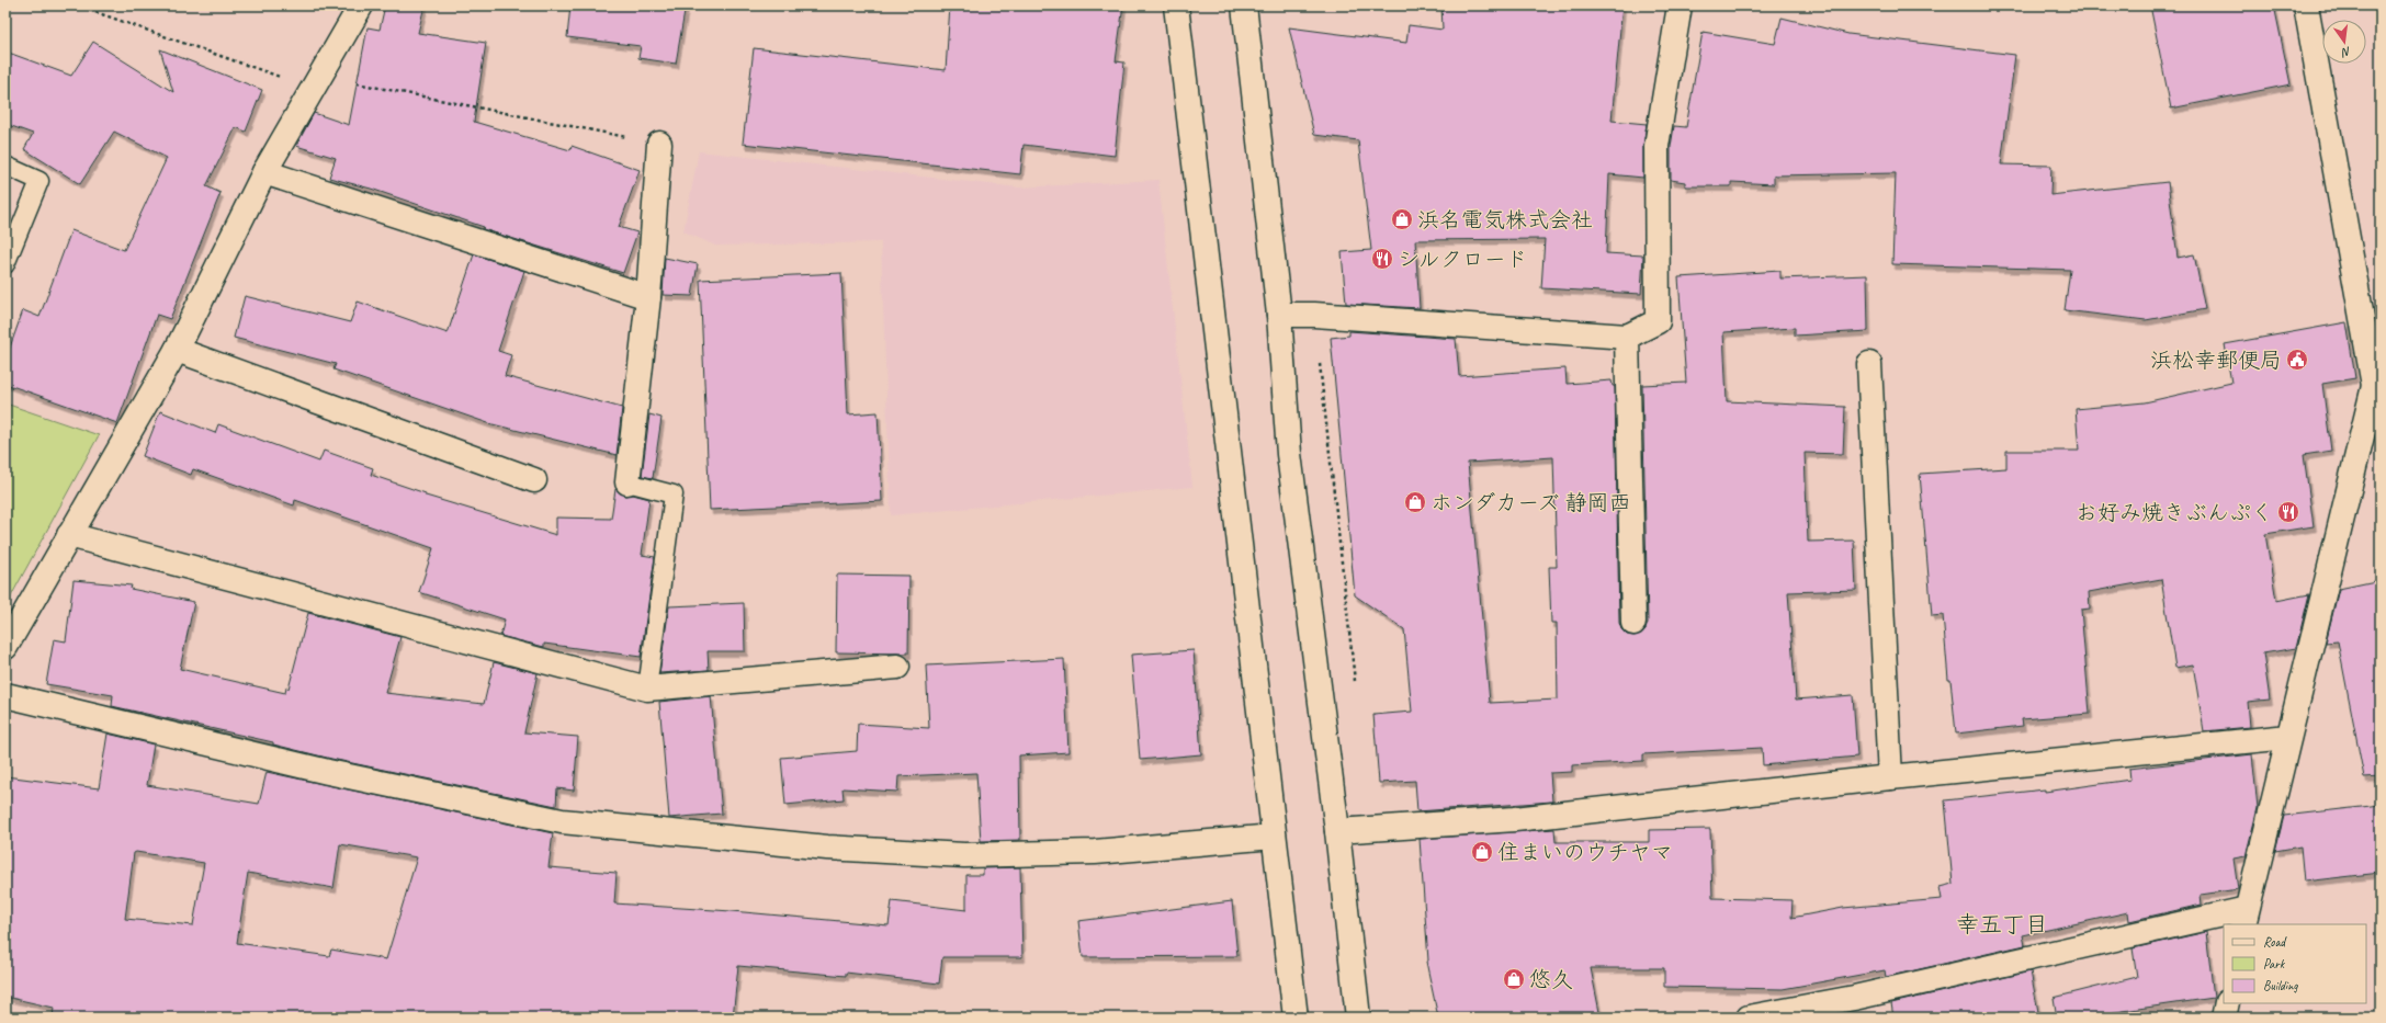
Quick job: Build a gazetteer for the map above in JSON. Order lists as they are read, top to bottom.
{
  "districts": ["幸五丁目"],
  "places": {
    "shop": [
      "浜名電気株式会社",
      "ホンダカーズ 静岡西",
      "住まいのウチヤマ",
      "悠久"
    ],
    "restaurant": ["シルクロード", "お好み焼きぶんぷく"],
    "public building": ["浜松幸郵便局"]
  },
  "legend": ["Road", "Park", "Building"],
  "north": "bottom"
}
